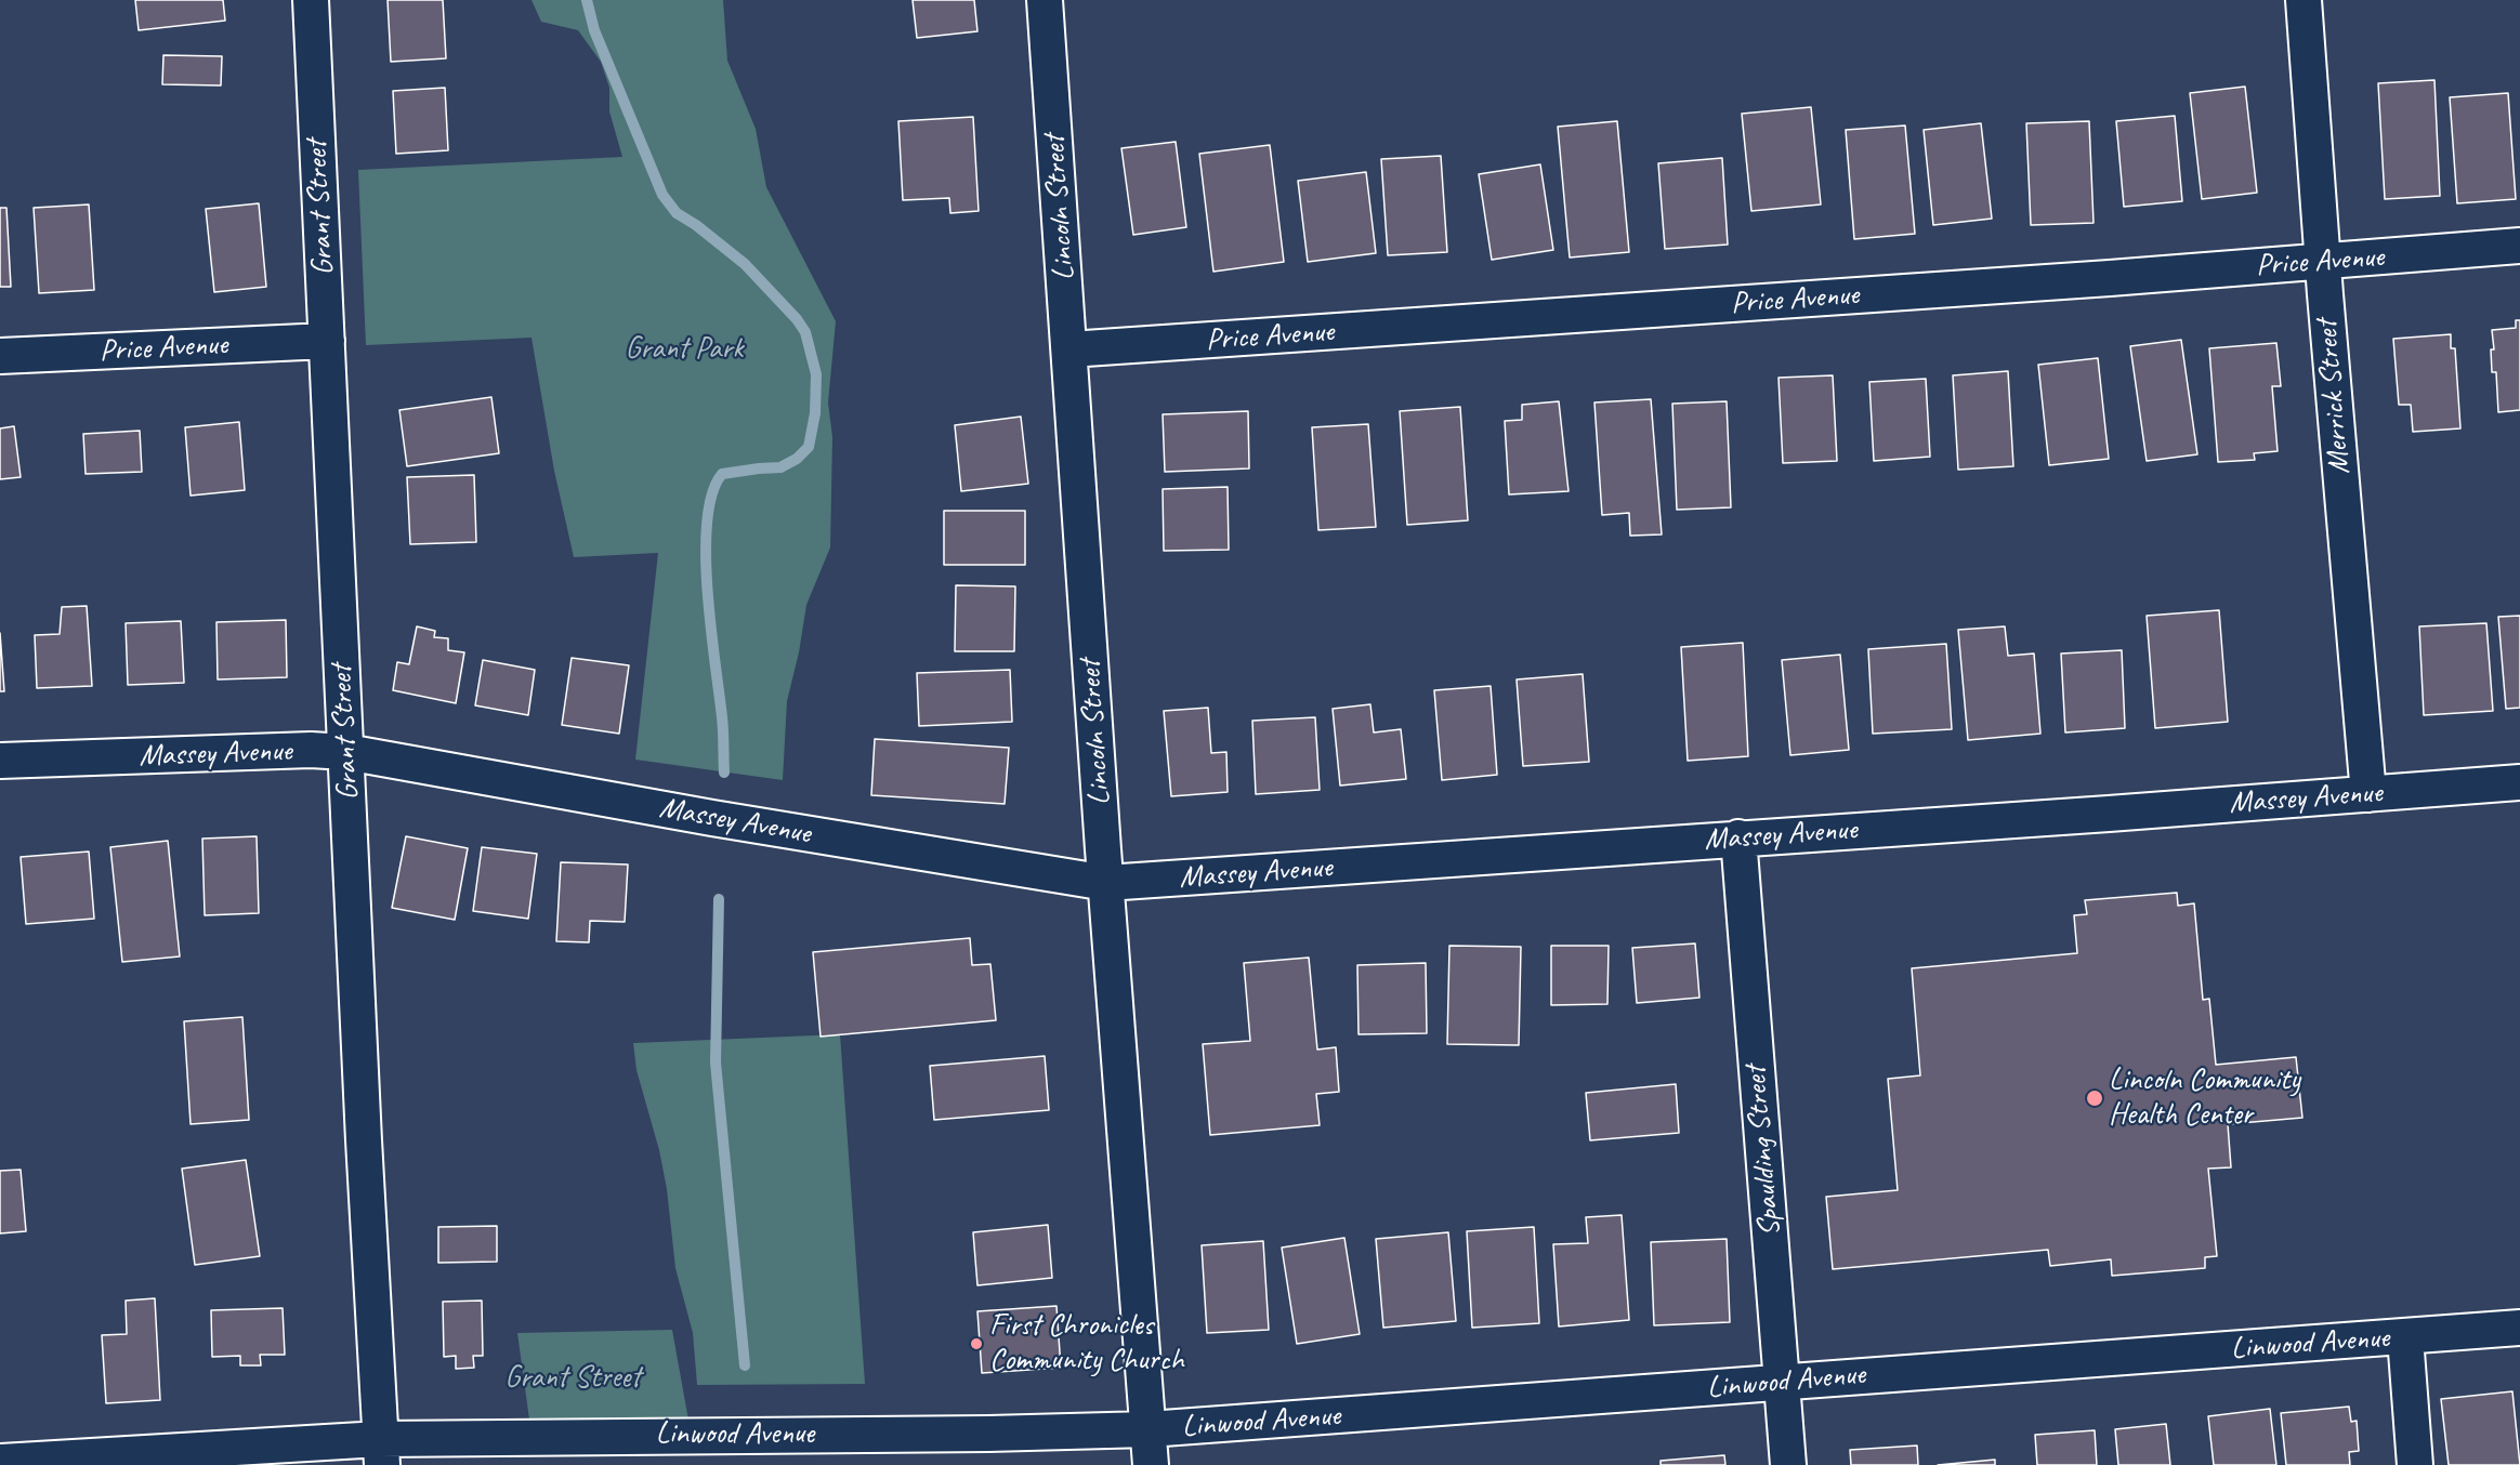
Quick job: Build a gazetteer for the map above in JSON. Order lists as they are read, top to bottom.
{
  "streets": {
    "street": [
      "Grant Street",
      "Lincoln Street",
      "Price Avenue",
      "Merrick Street",
      "Massey Avenue",
      "Spaulding Street",
      "Linwood Avenue"
    ]
  },
  "crossings": [
    ["Grant Street", "Price Avenue"],
    ["Grant Street", "Massey Avenue"],
    ["Grant Street", "Linwood Avenue"],
    ["Lincoln Street", "Price Avenue"],
    ["Lincoln Street", "Massey Avenue"],
    ["Lincoln Street", "Linwood Avenue"],
    ["Price Avenue", "Merrick Street"],
    ["Merrick Street", "Massey Avenue"],
    ["Massey Avenue", "Spaulding Street"],
    ["Spaulding Street", "Linwood Avenue"]
  ],
  "parks": ["Grant Park", "Grant Street"],
  "places": ["Lincoln Community Health Center", "First Chronicles Community Church"]
}
